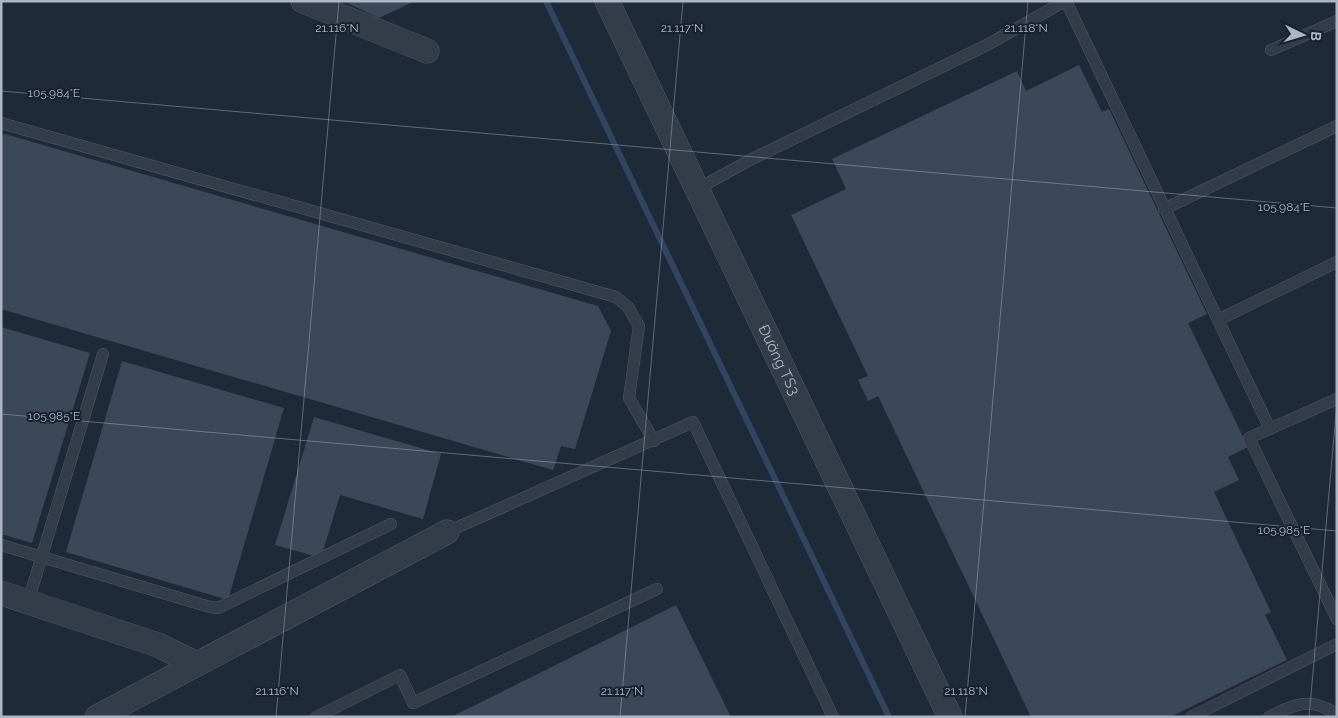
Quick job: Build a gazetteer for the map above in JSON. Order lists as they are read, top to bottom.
{
  "streets": {
    "street": ["Đường TS3"]
  },
  "north": "right",
  "coordinates": [
    "21.116°N",
    "21.117°N",
    "21.118°N",
    "105.984°E",
    "105.985°E"
  ]
}
